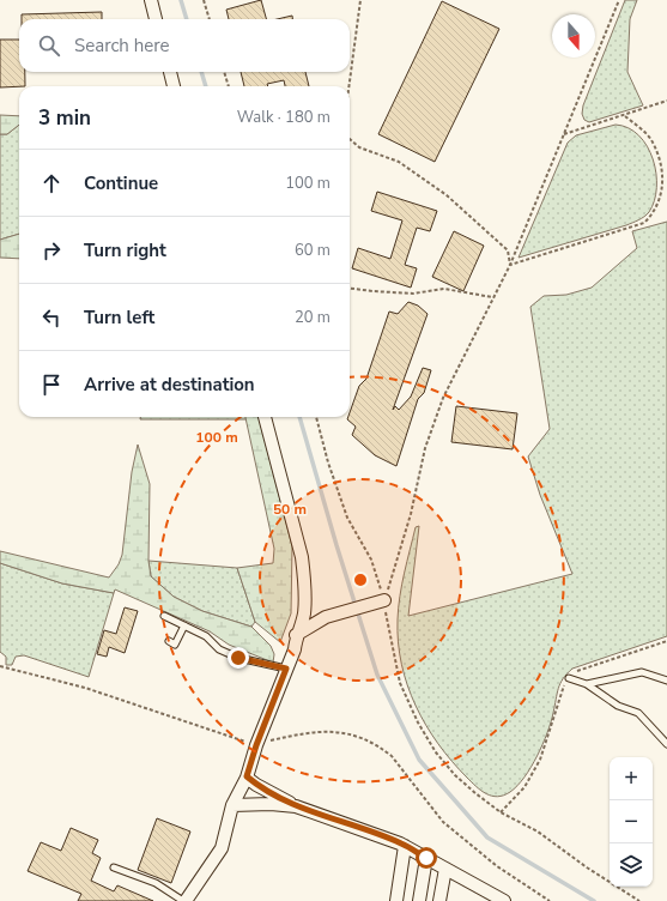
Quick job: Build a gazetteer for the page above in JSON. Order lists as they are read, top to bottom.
{
  "north": "bottom",
  "page": {
    "search": "Search here",
    "heading": ["3 min", "Walk · 180 m"],
    "list": [
      ["Continue", "100 m"],
      ["Turn right", "60 m"],
      ["Turn left", "20 m"],
      "Arrive at destination"
    ],
    "map_buttons": ["+", "−"]
  },
  "rings": ["100 m", "50 m"]
}
